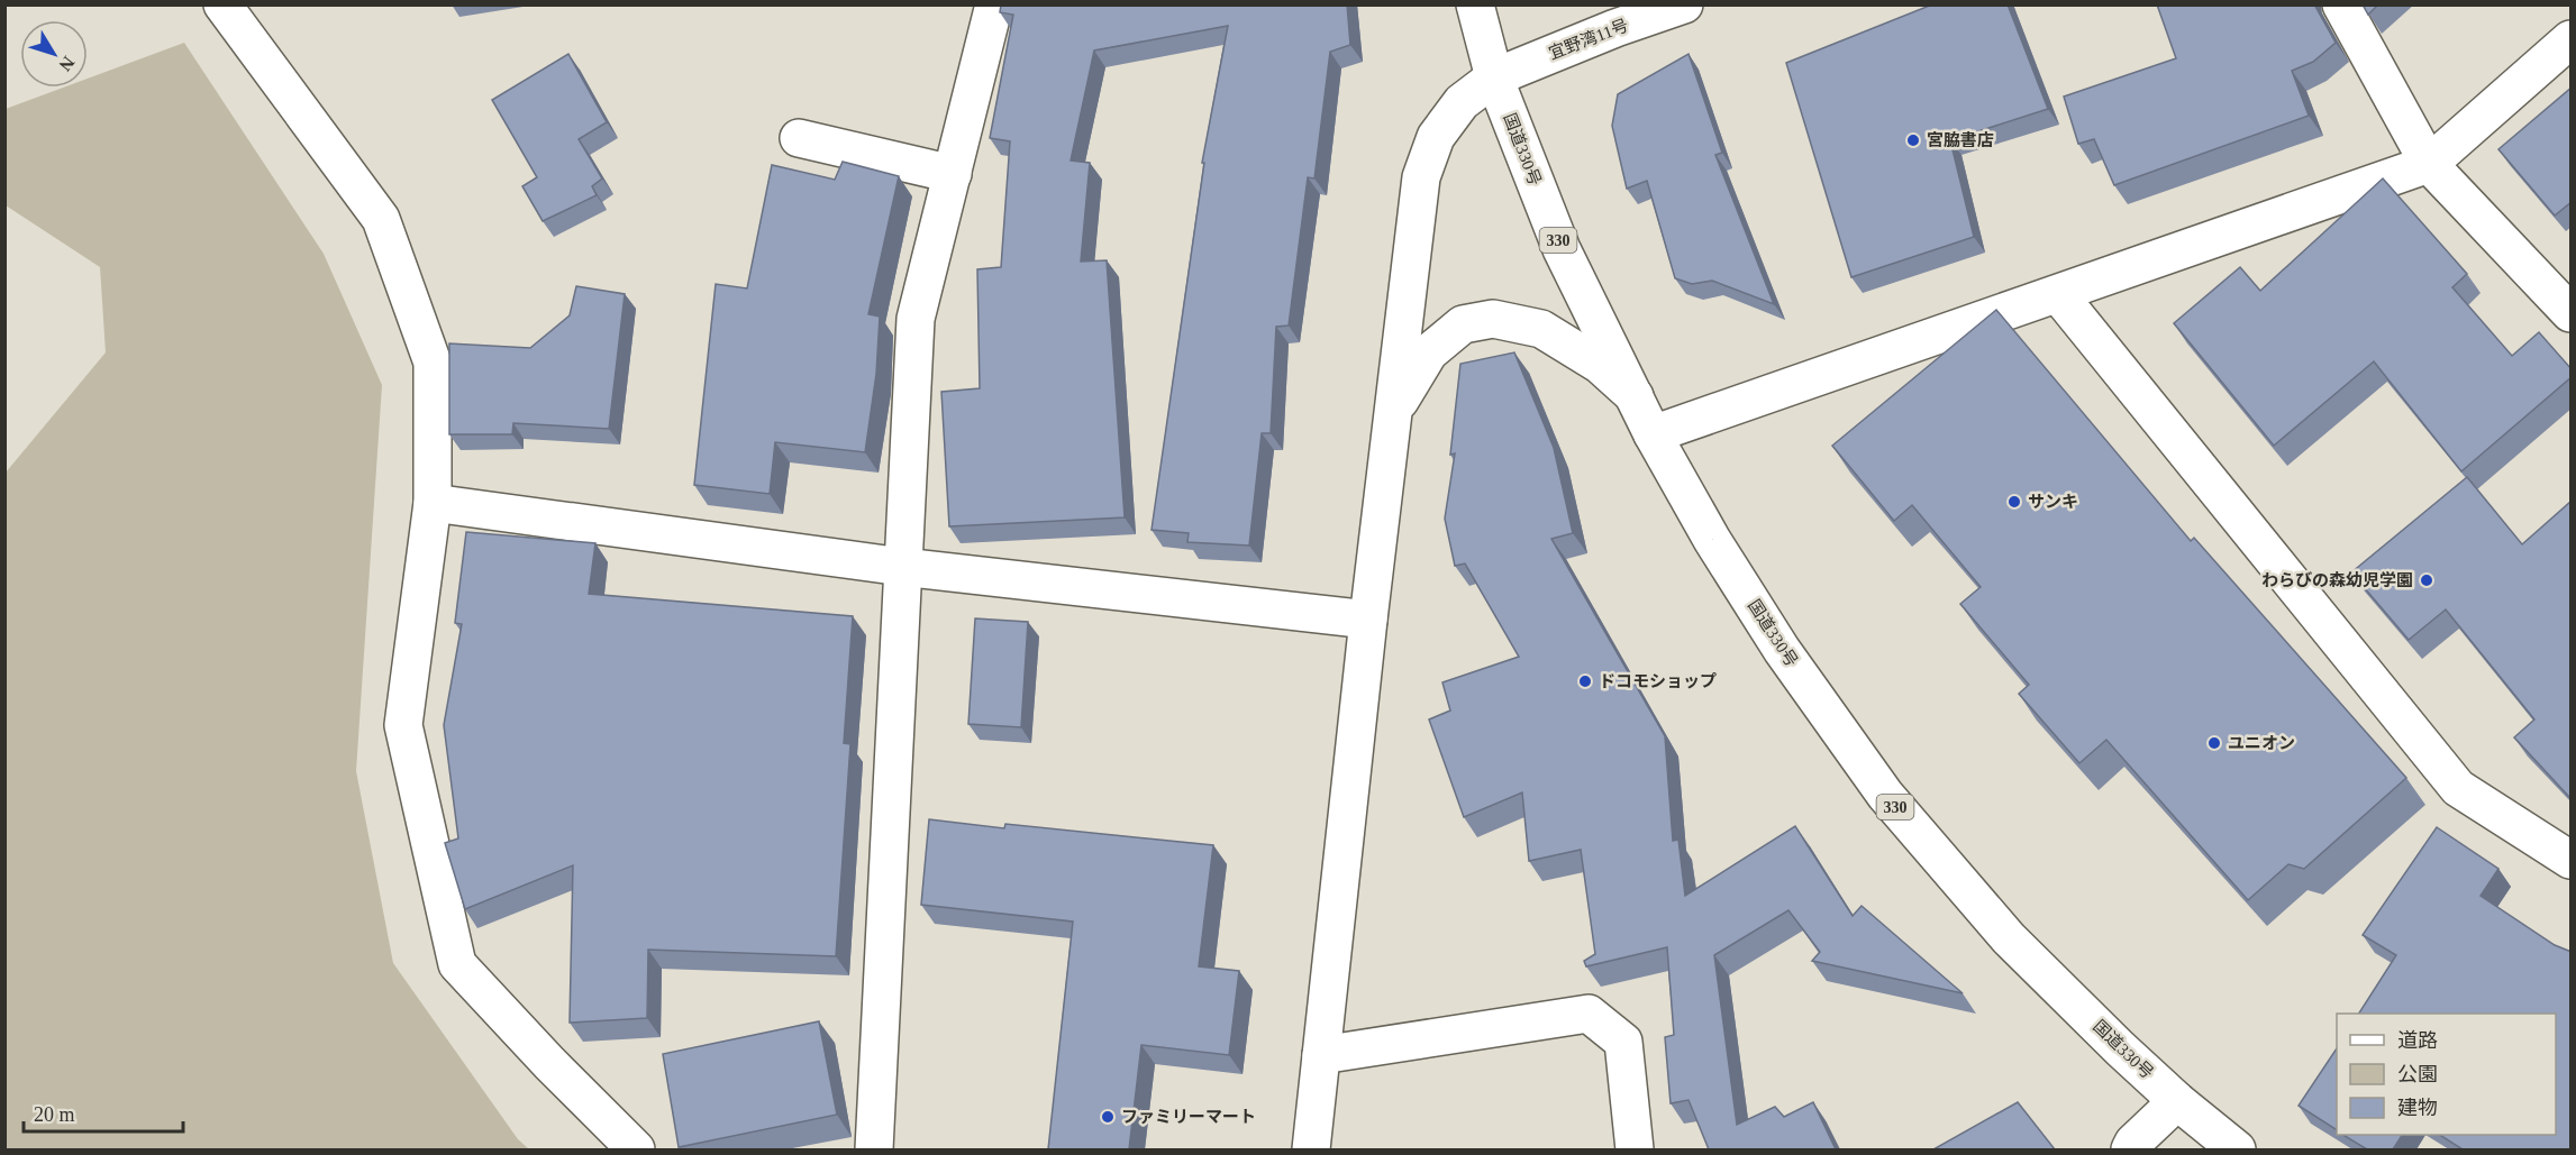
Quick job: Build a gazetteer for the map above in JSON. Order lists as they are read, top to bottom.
{
  "streets": {
    "main road": ["宜野湾11号", "国道330号", "330"]
  },
  "crossings": [
    ["宜野湾11号", "国道330号"]
  ],
  "places": [
    "宮脇書店",
    "サンキ",
    "わらびの森幼児学園",
    "ドコモショップ",
    "ユニオン",
    "ファミリーマート"
  ],
  "legend": ["道路", "公園", "建物"],
  "scale_bar": "20 m",
  "north": "bottom right"
}
